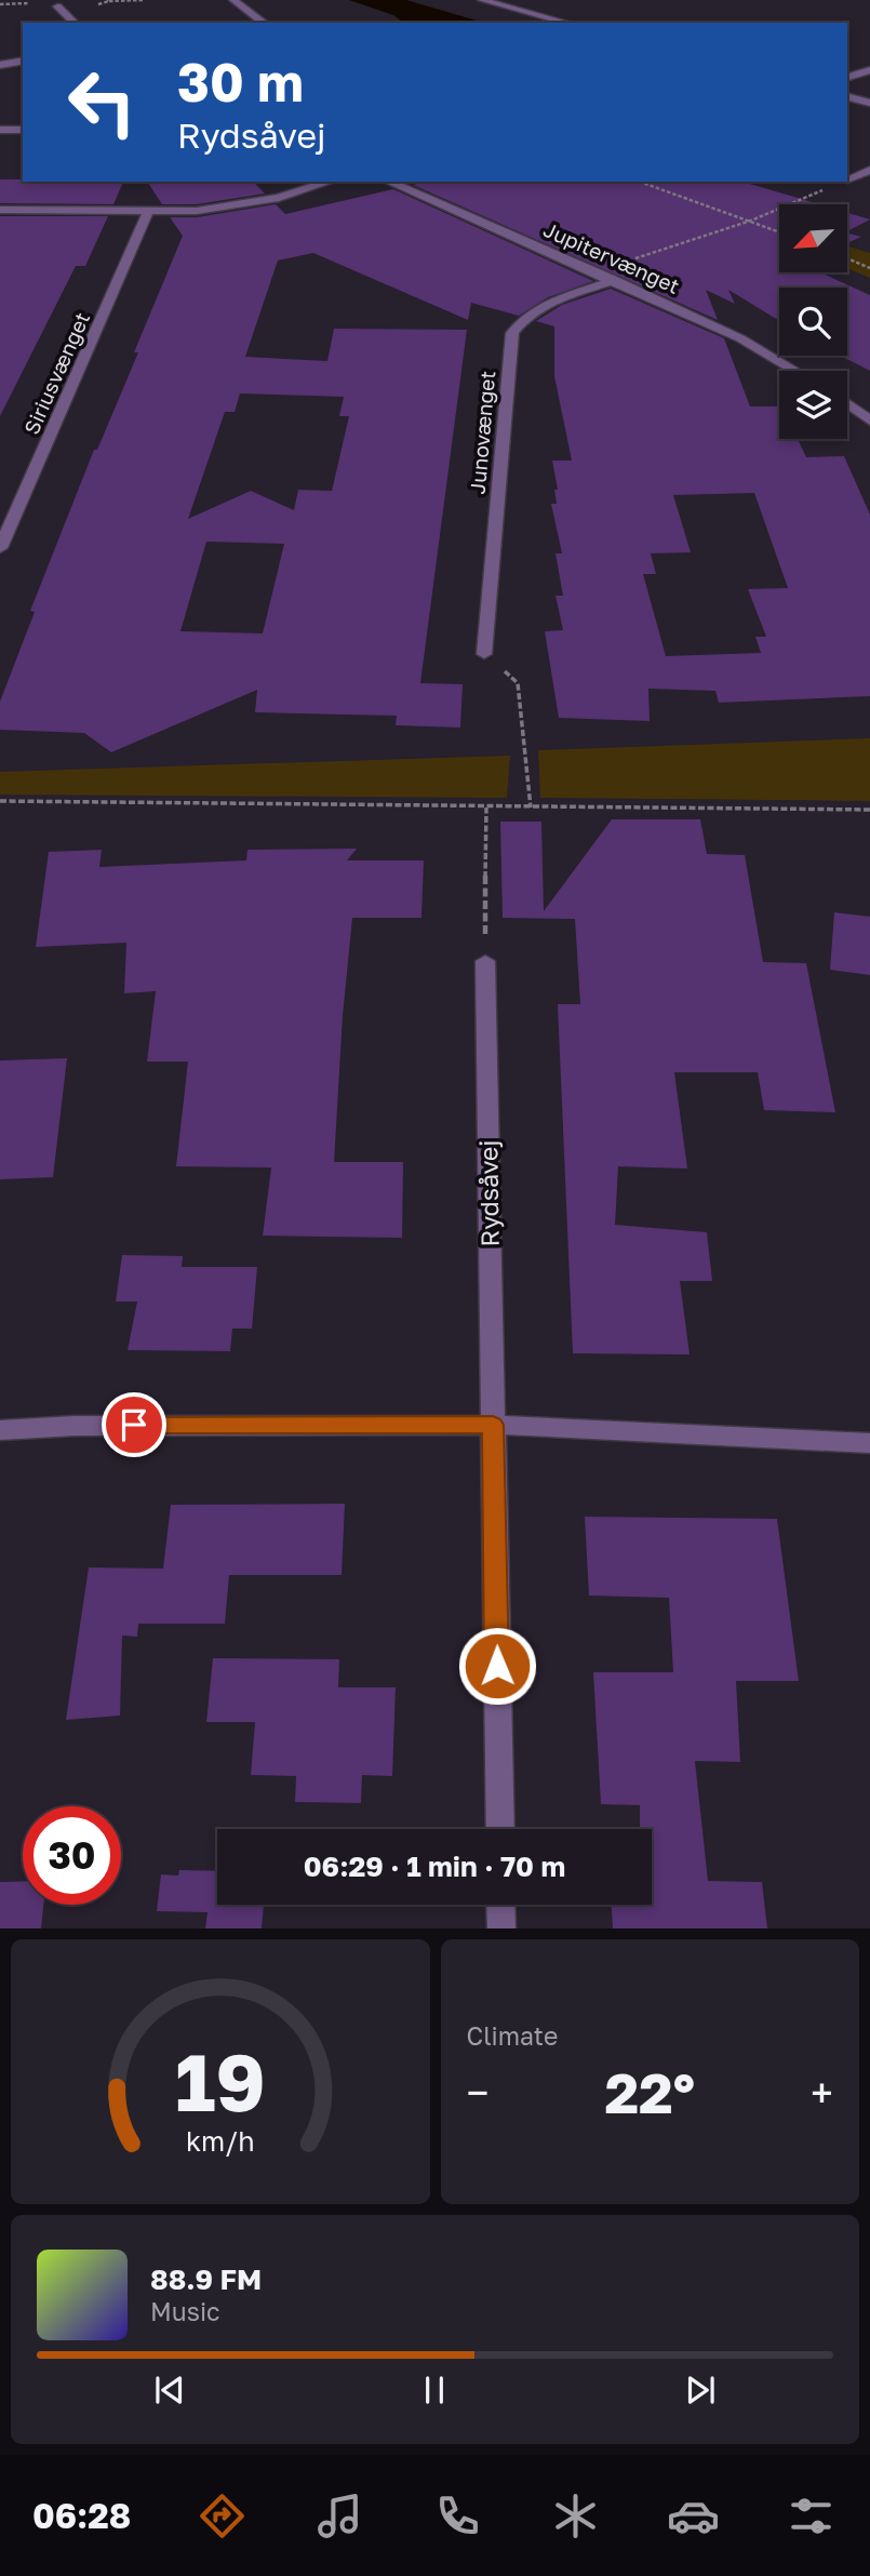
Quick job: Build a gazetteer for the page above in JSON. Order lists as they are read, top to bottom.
{
  "streets": {
    "street": [
      "Jupitervænget",
      "Siriusvænget",
      "Junovænget",
      "Rydsåvej"
    ]
  },
  "crossings": [
    ["Jupitervænget", "Junovænget"]
  ],
  "north": "bottom left",
  "page": {
    "turn": ["30 m", "Rydsåvej"],
    "limit": "30",
    "trip": "06:29 · 1 min · 70 m",
    "tile": "Climate",
    "heat": ["−", "22°", "+"],
    "song": ["88.9 FM", "Music"],
    "tabs": "06:28",
    "gauge": ["19", "km/h"]
  }
}
